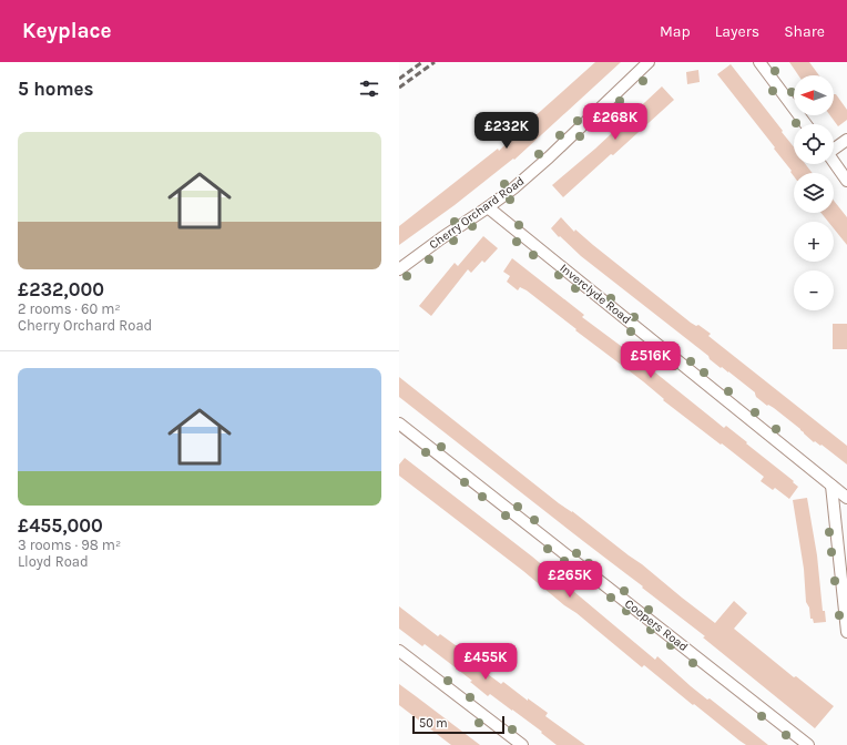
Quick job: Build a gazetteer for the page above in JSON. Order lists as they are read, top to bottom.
{
  "streets": {
    "street": ["Cherry Orchard Road", "Inverclyde Road", "Coopers Road"]
  },
  "crossings": [
    ["Cherry Orchard Road", "Inverclyde Road"]
  ],
  "scale_bar": "50 m",
  "north": "left",
  "page": {
    "header": "Keyplace",
    "nav": ["Map", "Layers", "Share"],
    "heading": "5 homes",
    "map_buttons": ["+", "−"],
    "price": [
      "£268K",
      "£232K",
      "£516K",
      "£265K",
      "£455K"
    ],
    "list": [
      {
        "name": "£232,000",
        "note": "2 rooms · 60 m² · Cherry Orchard Road"
      },
      {
        "name": "£455,000",
        "note": "3 rooms · 98 m² · Lloyd Road"
      }
    ],
    "scale": "50 m"
  }
}
